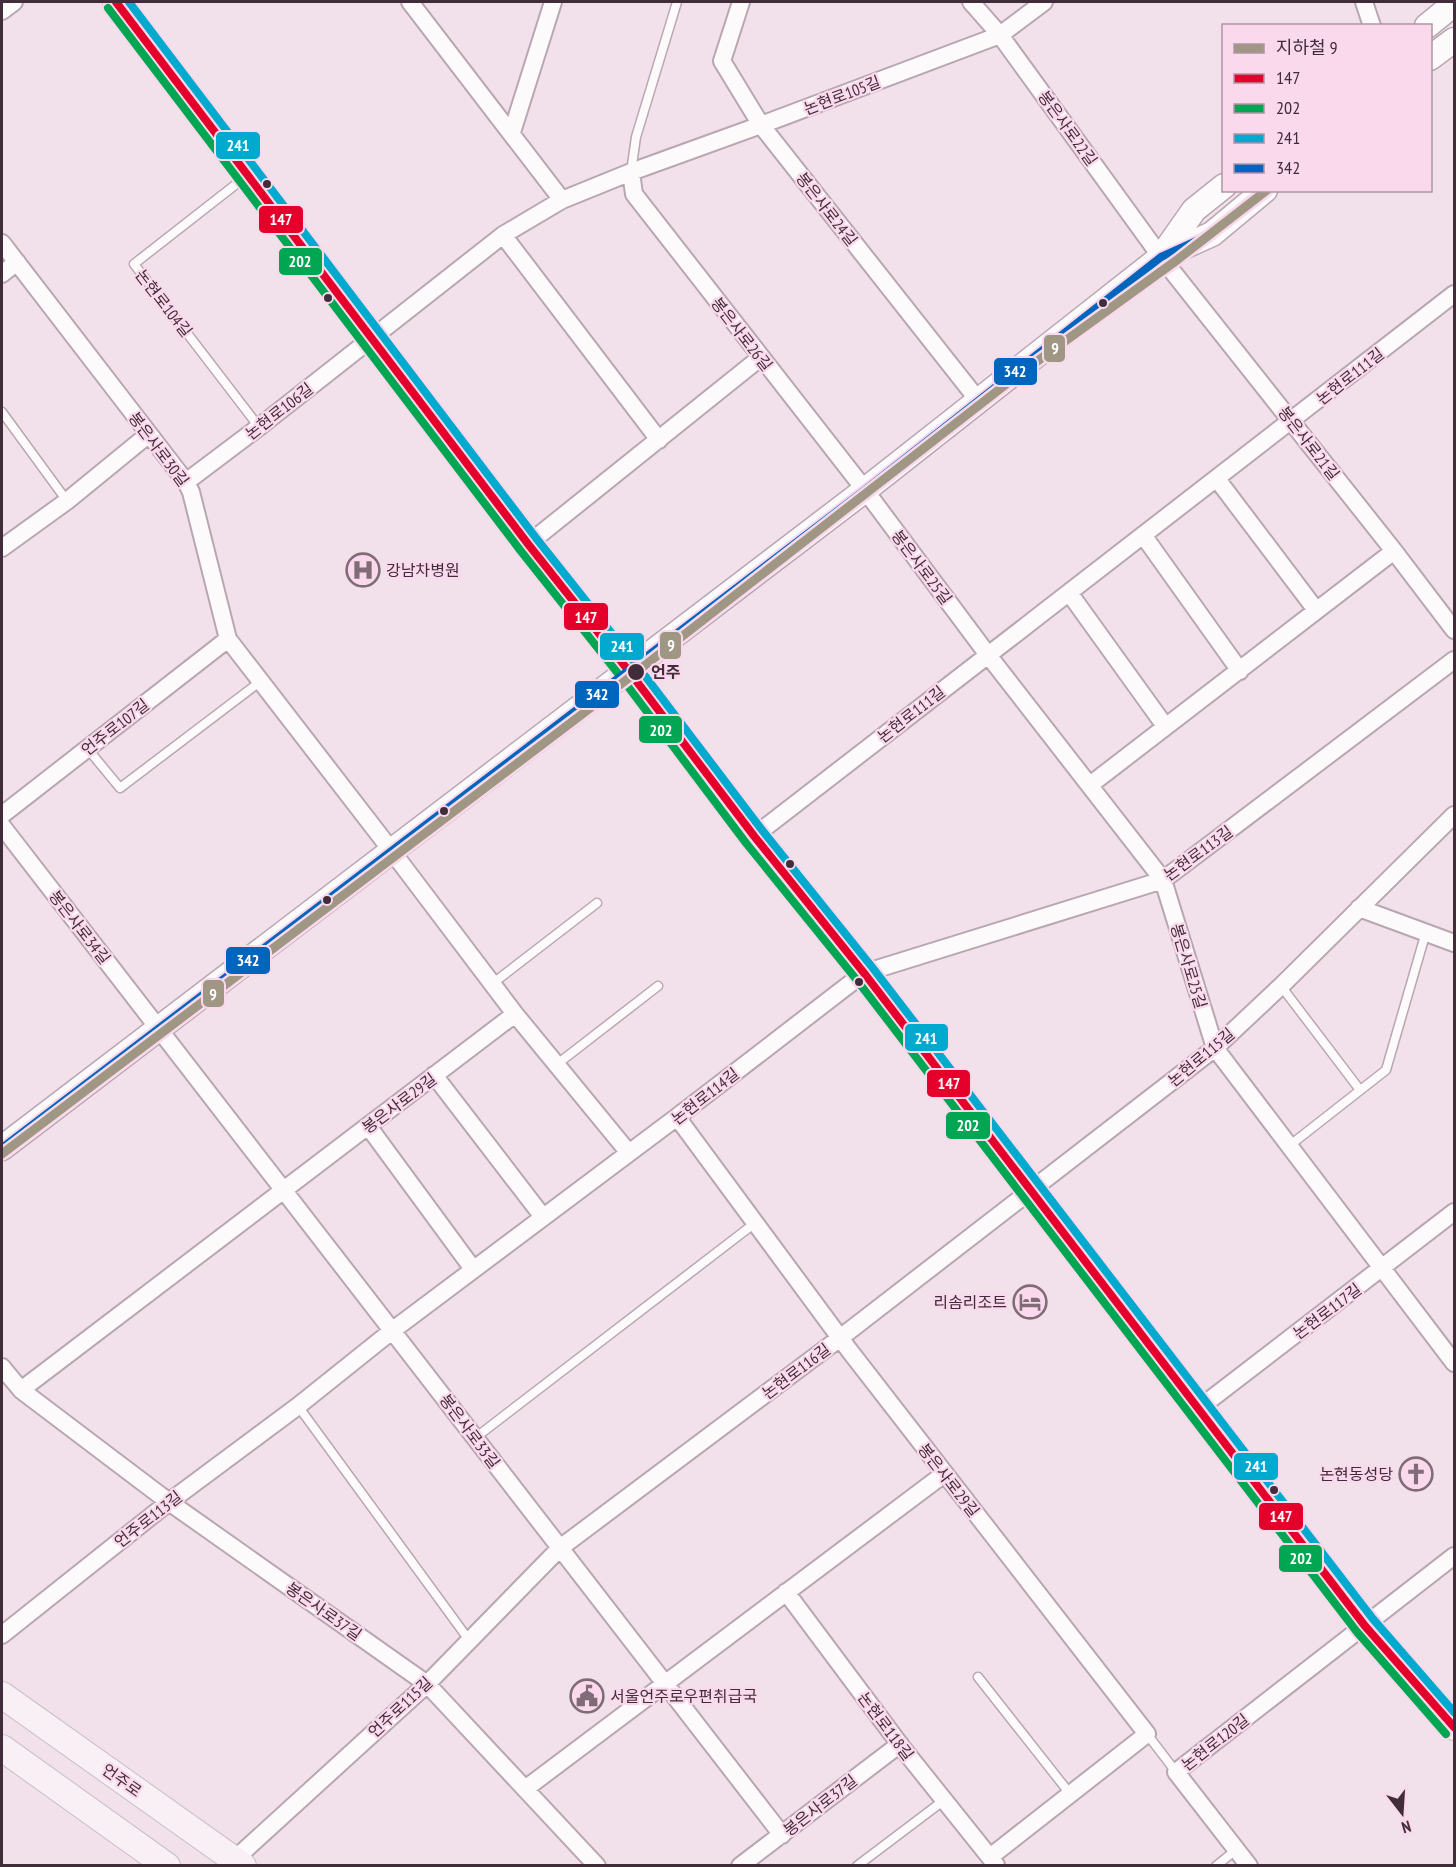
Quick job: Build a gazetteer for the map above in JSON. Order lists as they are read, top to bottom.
{
  "streets": {
    "main road": ["언주로"],
    "street": [
      "논현로105길",
      "봉은사로22길",
      "봉은사로24길",
      "봉은사로26길",
      "논현로111길",
      "논현로106길",
      "봉은사로21길",
      "봉은사로30길",
      "봉은사로25길",
      "언주로107길",
      "논현로113길",
      "봉은사로34길",
      "논현로115길",
      "논현로114길",
      "봉은사로29길",
      "논현로117길",
      "논현로116길",
      "봉은사로33길",
      "언주로113길",
      "봉은사로37길",
      "언주로115길",
      "논현로118길",
      "논현로120길"
    ],
    "lane": ["논현로104길"]
  },
  "crossings": [
    ["논현로105길", "봉은사로22길"],
    ["논현로105길", "봉은사로24길"],
    ["논현로105길", "봉은사로26길"],
    ["논현로105길", "논현로106길"],
    ["봉은사로22길", "봉은사로21길"],
    ["논현로104길", "논현로106길"],
    ["봉은사로26길", "봉은사로25길"],
    ["논현로111길", "봉은사로21길"],
    ["논현로111길", "봉은사로25길"],
    ["논현로106길", "봉은사로30길"],
    ["봉은사로30길", "언주로107길"],
    ["봉은사로25길", "논현로113길"],
    ["봉은사로25길", "논현로115길"],
    ["봉은사로25길", "논현로117길"],
    ["논현로113길", "논현로114길"],
    ["봉은사로34길", "봉은사로33길"],
    ["논현로115길", "논현로116길"],
    ["논현로114길", "봉은사로29길"],
    ["논현로114길", "봉은사로33길"],
    ["논현로114길", "언주로113길"],
    ["봉은사로29길", "논현로116길"],
    ["봉은사로29길", "봉은사로33길"],
    ["봉은사로29길", "논현로120길"],
    ["논현로116길", "봉은사로33길"],
    ["논현로116길", "언주로115길"],
    ["봉은사로33길", "언주로113길"],
    ["봉은사로33길", "봉은사로37길"],
    ["봉은사로33길", "언주로115길"],
    ["언주로113길", "봉은사로37길"],
    ["봉은사로37길", "언주로115길"],
    ["봉은사로37길", "논현로118길"],
    ["언주로115길", "언주로"]
  ],
  "places": {
    "hospital": ["강남차병원"],
    "other": ["언주"],
    "hotel": ["리솜리조트"],
    "church": ["논현동성당"],
    "public building": ["서울언주로우편취급국"]
  },
  "lines": [
    "transit line 147",
    "transit line 241",
    "transit line 202",
    "metro line 9",
    "transit line 342"
  ],
  "legend": [
    "지하철 9",
    "147",
    "202",
    "241",
    "342"
  ],
  "north": "bottom"
}
